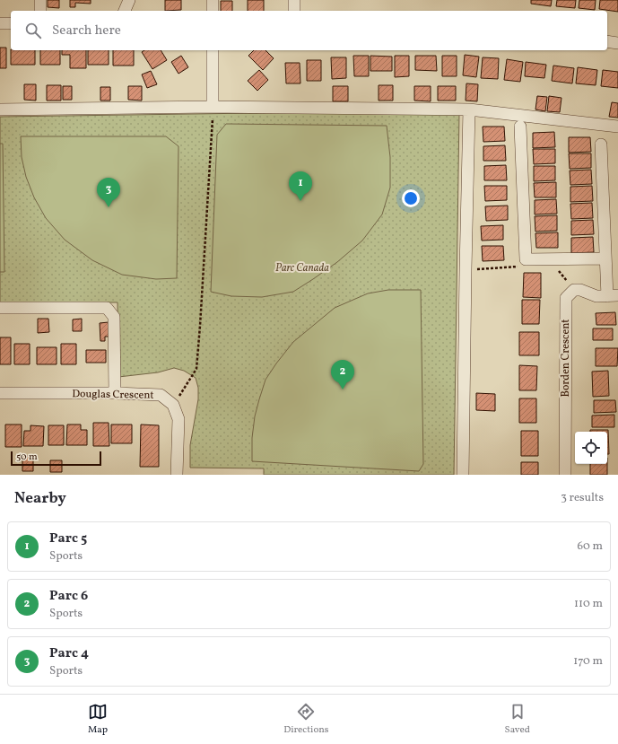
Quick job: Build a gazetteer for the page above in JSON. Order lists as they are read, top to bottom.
{
  "streets": {
    "street": ["Borden Crescent", "Douglas Crescent"]
  },
  "parks": ["Parc Canada"],
  "scale_bar": "50 m",
  "page": {
    "search": "Search here",
    "pins": ["1", "3", "2"],
    "scale": "50 m",
    "heading": ["Nearby", "3 results"],
    "list": [
      {
        "mark": "1",
        "name": "Parc 5",
        "note": "Sports",
        "value": "60 m"
      },
      {
        "mark": "2",
        "name": "Parc 6",
        "note": "Sports",
        "value": "110 m"
      },
      {
        "mark": "3",
        "name": "Parc 4",
        "note": "Sports",
        "value": "170 m"
      }
    ],
    "nav": ["Map", "Directions", "Saved"]
  }
}
